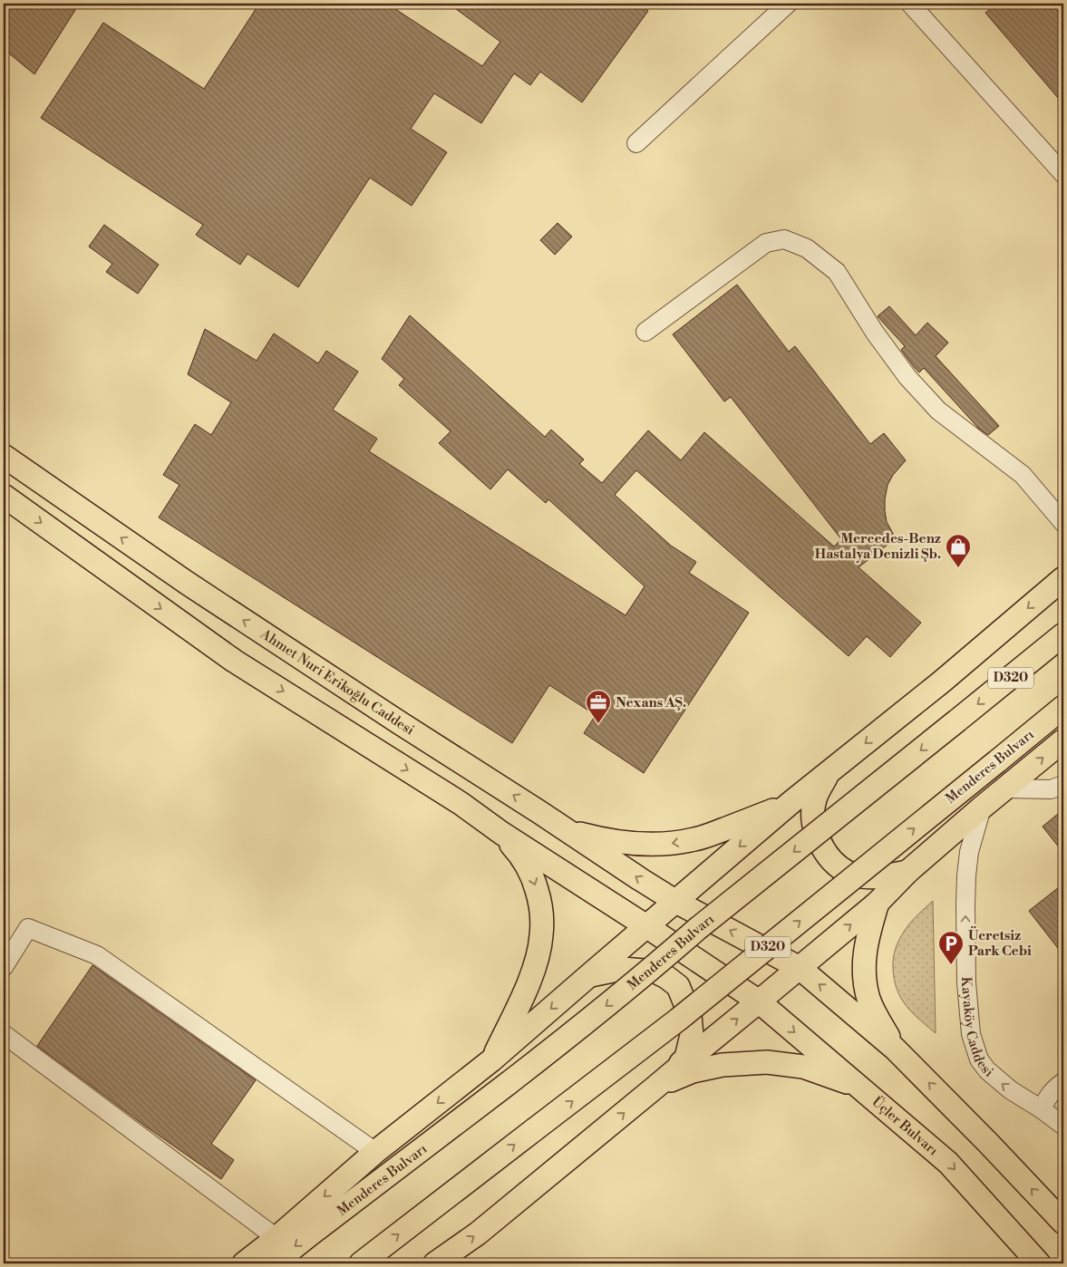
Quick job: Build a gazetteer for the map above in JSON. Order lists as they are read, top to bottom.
{
  "streets": {
    "main road": [
      "D320",
      "Ahmet Nuri Erikoğlu Caddesi",
      "Menderes Bulvarı",
      "Üçler Bulvarı"
    ],
    "street": ["Kayaköy Caddesi"]
  },
  "one_way": ["Kayaköy Caddesi"],
  "places": {
    "shop": ["Mercedes-Benz Hastalya Denizli Şb."],
    "office": ["Nexans AŞ."],
    "parking": ["Ücretsiz Park Cebi"]
  }
}
